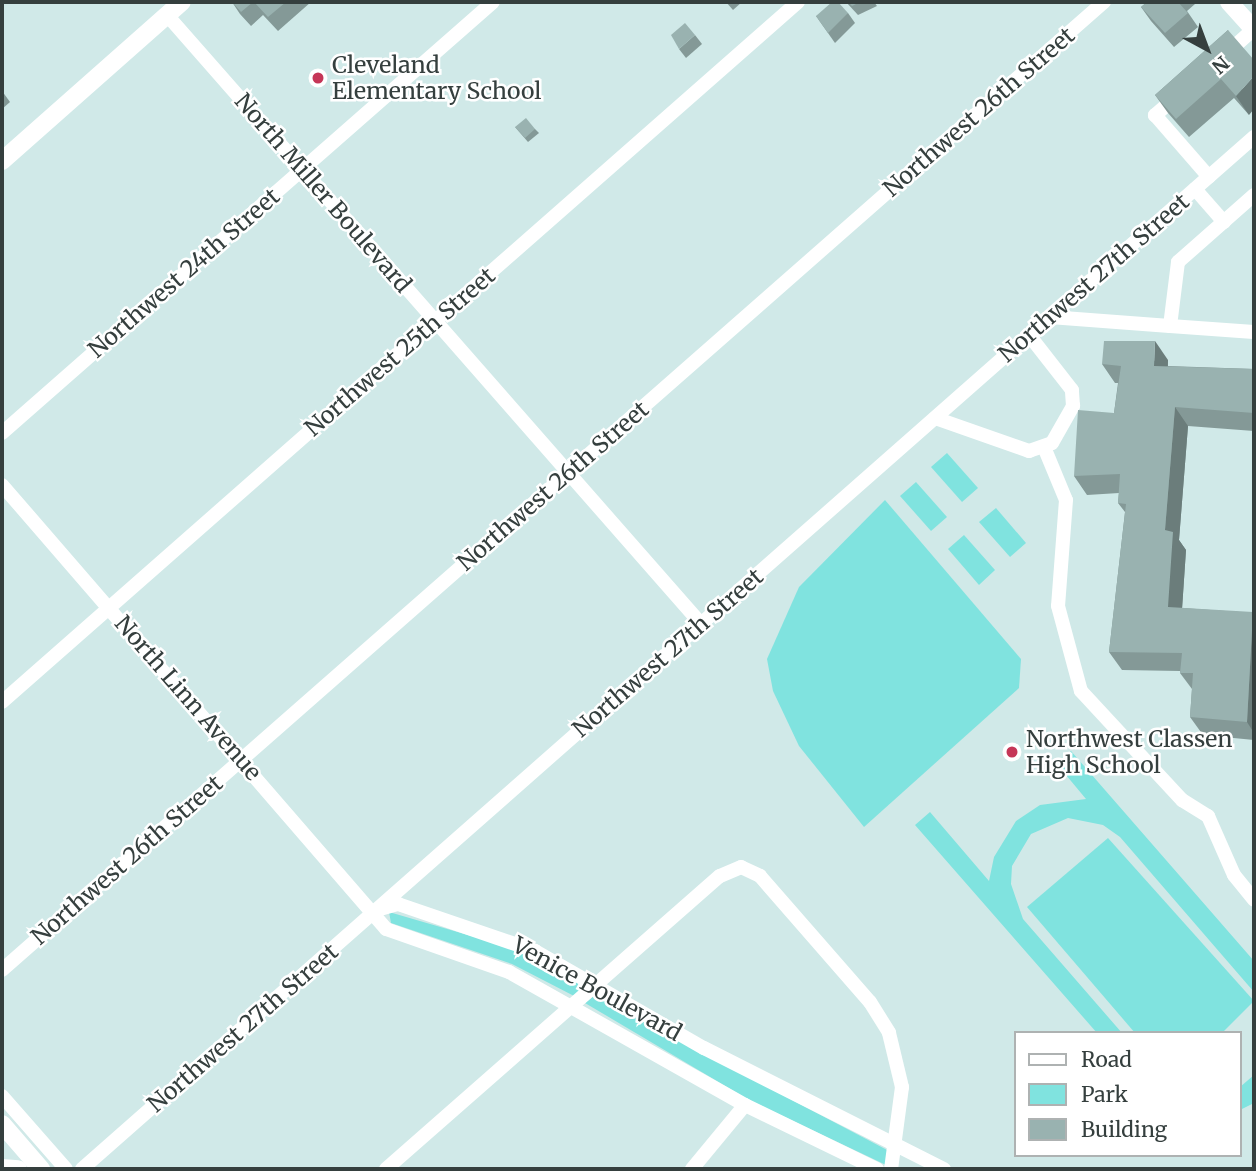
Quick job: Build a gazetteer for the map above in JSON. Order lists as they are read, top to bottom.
{
  "streets": {
    "street": [
      "Northwest 26th Street",
      "North Miller Boulevard",
      "Northwest 24th Street",
      "Northwest 27th Street",
      "Northwest 25th Street",
      "North Linn Avenue",
      "Venice Boulevard"
    ]
  },
  "crossings": [
    ["Northwest 26th Street", "North Miller Boulevard"],
    ["Northwest 26th Street", "North Linn Avenue"],
    ["North Miller Boulevard", "Northwest 24th Street"],
    ["North Miller Boulevard", "Northwest 27th Street"],
    ["North Miller Boulevard", "Northwest 25th Street"],
    ["Northwest 27th Street", "North Linn Avenue"],
    ["Northwest 27th Street", "Venice Boulevard"],
    ["Northwest 25th Street", "North Linn Avenue"],
    ["North Linn Avenue", "Venice Boulevard"]
  ],
  "places": ["Cleveland Elementary School", "Northwest Classen High School"],
  "legend": ["Road", "Park", "Building"],
  "north": "bottom right"
}
